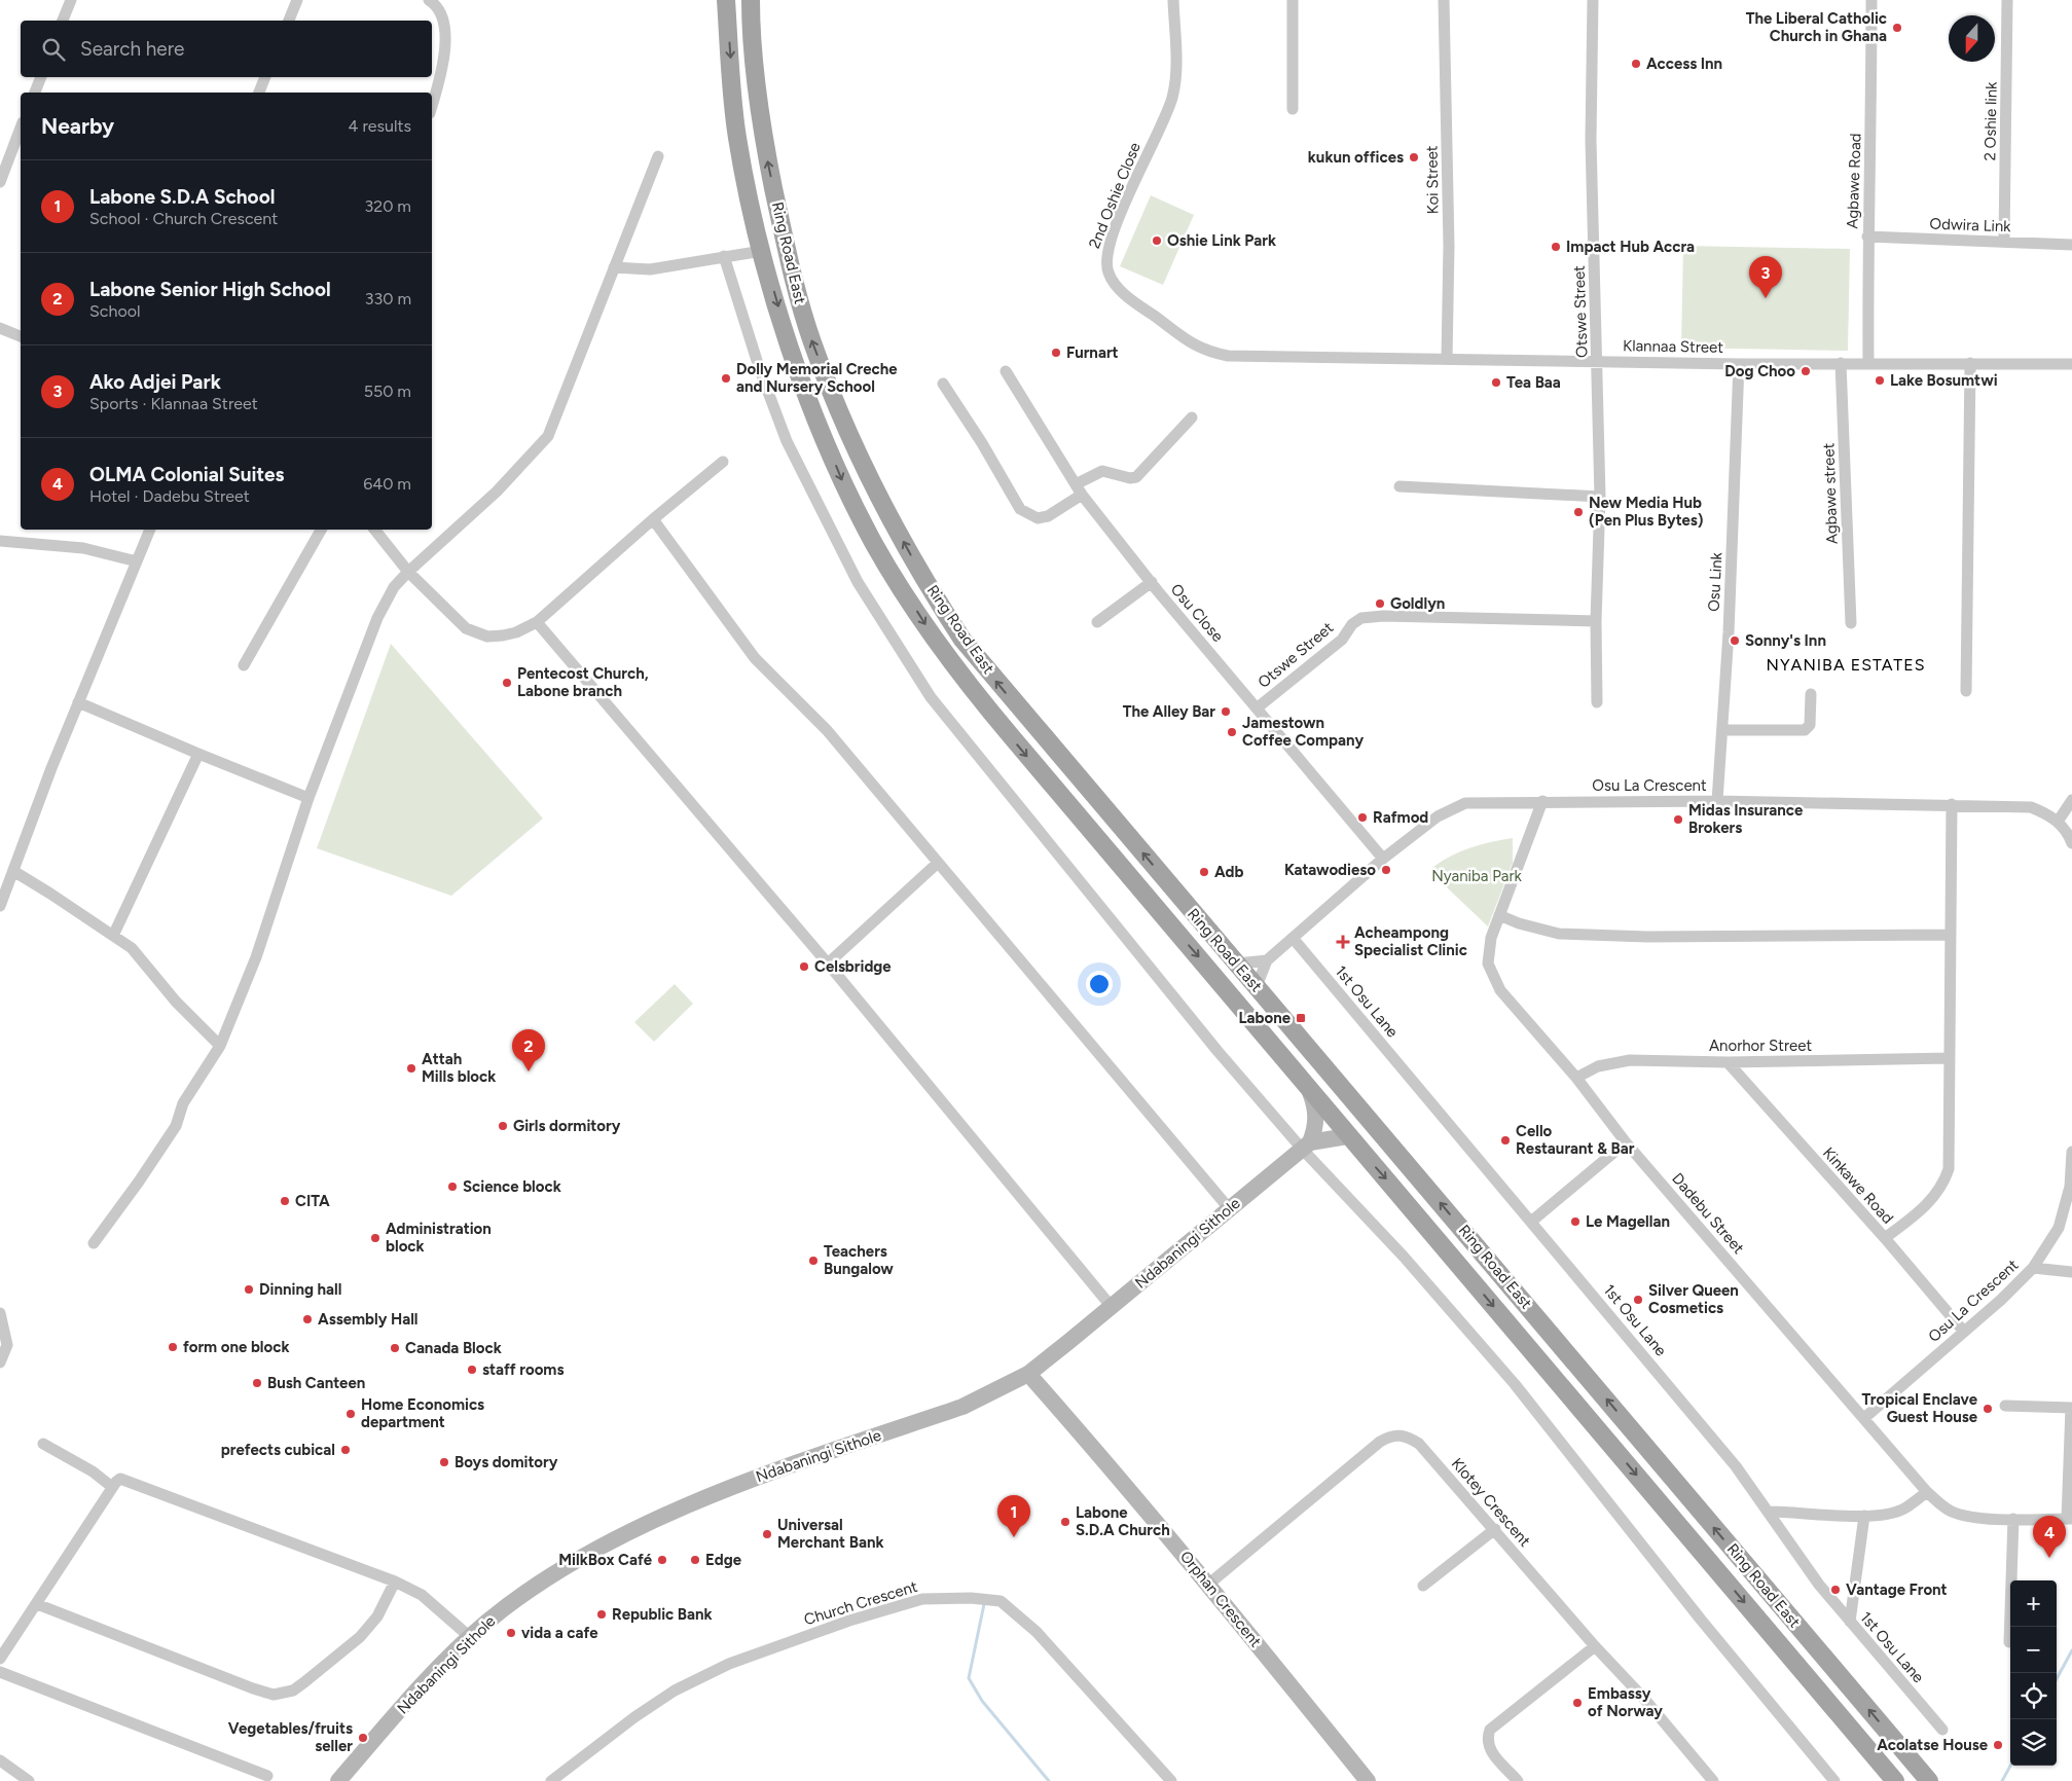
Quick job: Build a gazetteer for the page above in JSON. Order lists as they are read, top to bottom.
{
  "streets": {
    "main road": ["Ring Road East"],
    "street": [
      "2 Oshie link",
      "Koi Street",
      "Agbawe Road",
      "2nd Oshie Close",
      "Odwira Link",
      "Otswe Street",
      "Klannaa Street",
      "Agbawe street",
      "Osu Link",
      "Osu Close",
      "Osu La Crescent",
      "1st Osu Lane",
      "Anorhor Street",
      "Kinkawe Road",
      "Dadebu Street",
      "Ndabaningi Sithole",
      "Klotey Crescent",
      "Orphan Crescent",
      "Church Crescent"
    ]
  },
  "crossings": [
    ["2 Oshie link", "Odwira Link"],
    ["Koi Street", "Klannaa Street"],
    ["Agbawe Road", "Odwira Link"],
    ["Agbawe Road", "Klannaa Street"],
    ["2nd Oshie Close", "Klannaa Street"],
    ["Ring Road East", "Osu La Crescent"],
    ["Ring Road East", "Ndabaningi Sithole"],
    ["Otswe Street", "Klannaa Street"],
    ["Otswe Street", "Osu Close"],
    ["Klannaa Street", "Agbawe street"],
    ["Klannaa Street", "Osu Link"],
    ["Osu Link", "Osu La Crescent"],
    ["Osu Close", "Osu La Crescent"],
    ["Osu La Crescent", "1st Osu Lane"],
    ["Osu La Crescent", "Kinkawe Road"],
    ["Osu La Crescent", "Dadebu Street"],
    ["Anorhor Street", "Kinkawe Road"],
    ["Anorhor Street", "Dadebu Street"],
    ["Ndabaningi Sithole", "Orphan Crescent"],
    ["Klotey Crescent", "Orphan Crescent"]
  ],
  "districts": ["NYANIBA ESTATES"],
  "parks": ["Nyaniba Park"],
  "places": {
    "other": [
      "The Liberal Catholic Church in Ghana",
      "Access Inn",
      "kukun offices",
      "Oshie Link Park",
      "Impact Hub Accra",
      "Furnart",
      "Dog Choo",
      "Dolly Memorial Creche and Nursery School",
      "Lake Bosumtwi",
      "Tea Baa",
      "New Media Hub (Pen Plus Bytes)",
      "Goldlyn",
      "Sonny's Inn",
      "Pentecost Church, Labone branch",
      "The Alley Bar",
      "Jamestown Coffee Company",
      "Rafmod",
      "Midas Insurance Brokers",
      "Katawodieso",
      "Adb",
      "Celsbridge",
      "Attah Mills block",
      "Girls dormitory",
      "Cello Restaurant & Bar",
      "Science block",
      "CITA",
      "Le Magellan",
      "Administration block",
      "Teachers Bungalow",
      "Dinning hall",
      "Silver Queen Cosmetics",
      "Assembly Hall",
      "form one block",
      "Canada Block",
      "staff rooms",
      "Bush Canteen",
      "Tropical Enclave Guest House",
      "Home Economics department",
      "prefects cubical",
      "Boys domitory",
      "Labone S.D.A Church",
      "Universal Merchant Bank",
      "MilkBox Café",
      "Edge",
      "Vantage Front",
      "Republic Bank",
      "vida a cafe",
      "Embassy of Norway",
      "Vegetables/fruits seller",
      "Acolatse House"
    ],
    "health": ["Acheampong Specialist Clinic"],
    "transit": ["Labone"]
  },
  "north": "bottom",
  "page": {
    "search": "Search here",
    "heading": ["Nearby", "4 results"],
    "list": [
      {
        "mark": "1",
        "name": "Labone S.D.A School",
        "note": "School · Church Crescent",
        "value": "320 m"
      },
      {
        "mark": "2",
        "name": "Labone Senior High School",
        "note": "School",
        "value": "330 m"
      },
      {
        "mark": "3",
        "name": "Ako Adjei Park",
        "note": "Sports · Klannaa Street",
        "value": "550 m"
      },
      {
        "mark": "4",
        "name": "OLMA Colonial Suites",
        "note": "Hotel · Dadebu Street",
        "value": "640 m"
      }
    ],
    "pins": [
      "3",
      "2",
      "1",
      "4"
    ],
    "map_buttons": ["+", "−"]
  }
}
